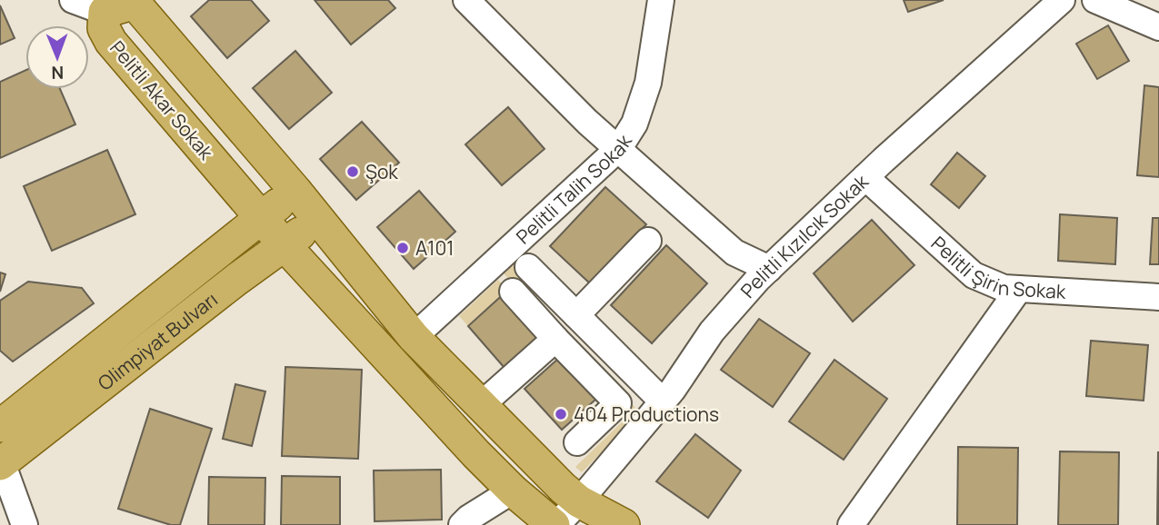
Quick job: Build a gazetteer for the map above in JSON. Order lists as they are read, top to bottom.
{
  "streets": {
    "main road": ["Pelitli Akar Sokak", "Olimpiyat Bulvarı"],
    "street": ["Pelitli Talih Sokak", "Pelitli Kızılcık Sokak", "Pelitli Şirin Sokak"]
  },
  "crossings": [
    ["Pelitli Akar Sokak", "Pelitli Kızılcık Sokak"],
    ["Pelitli Akar Sokak", "Olimpiyat Bulvarı"],
    ["Pelitli Kızılcık Sokak", "Pelitli Şirin Sokak"]
  ],
  "places": ["Şok", "A101", "404 Productions"],
  "north": "bottom"
}
